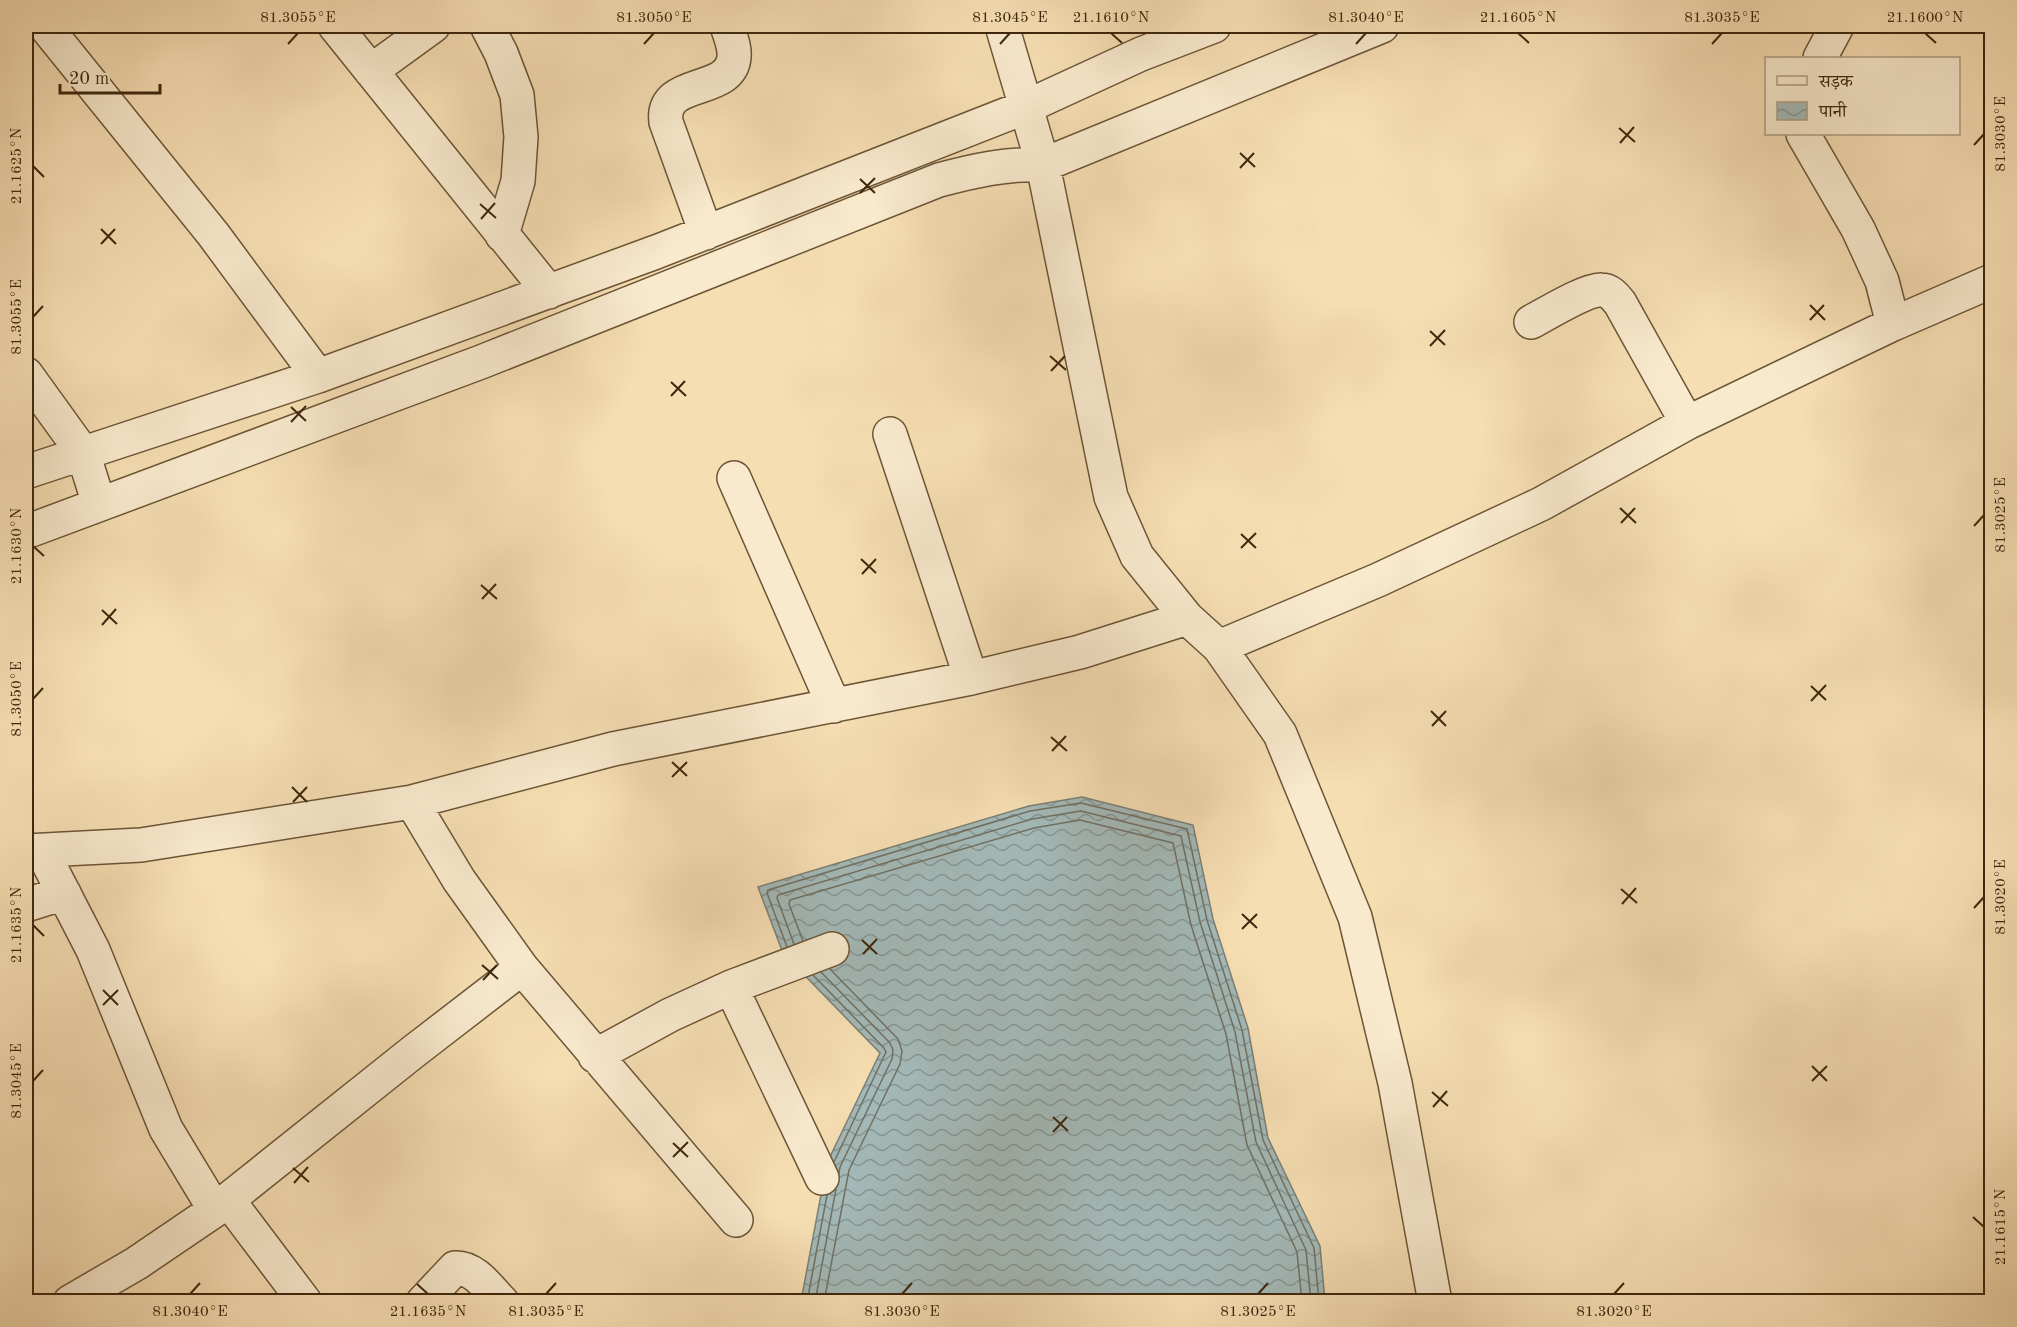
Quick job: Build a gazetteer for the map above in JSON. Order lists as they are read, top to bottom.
{
  "legend": ["सड़क", "पानी"],
  "scale_bar": "20 m",
  "coordinates": [
    "81.3055°E",
    "81.3050°E",
    "81.3045°E",
    "21.1610°N",
    "81.3040°E",
    "21.1605°N",
    "81.3035°E",
    "21.1600°N",
    "81.3030°E",
    "21.1625°N",
    "81.3025°E",
    "21.1630°N",
    "81.3020°E",
    "21.1635°N",
    "21.1615°N"
  ]
}
